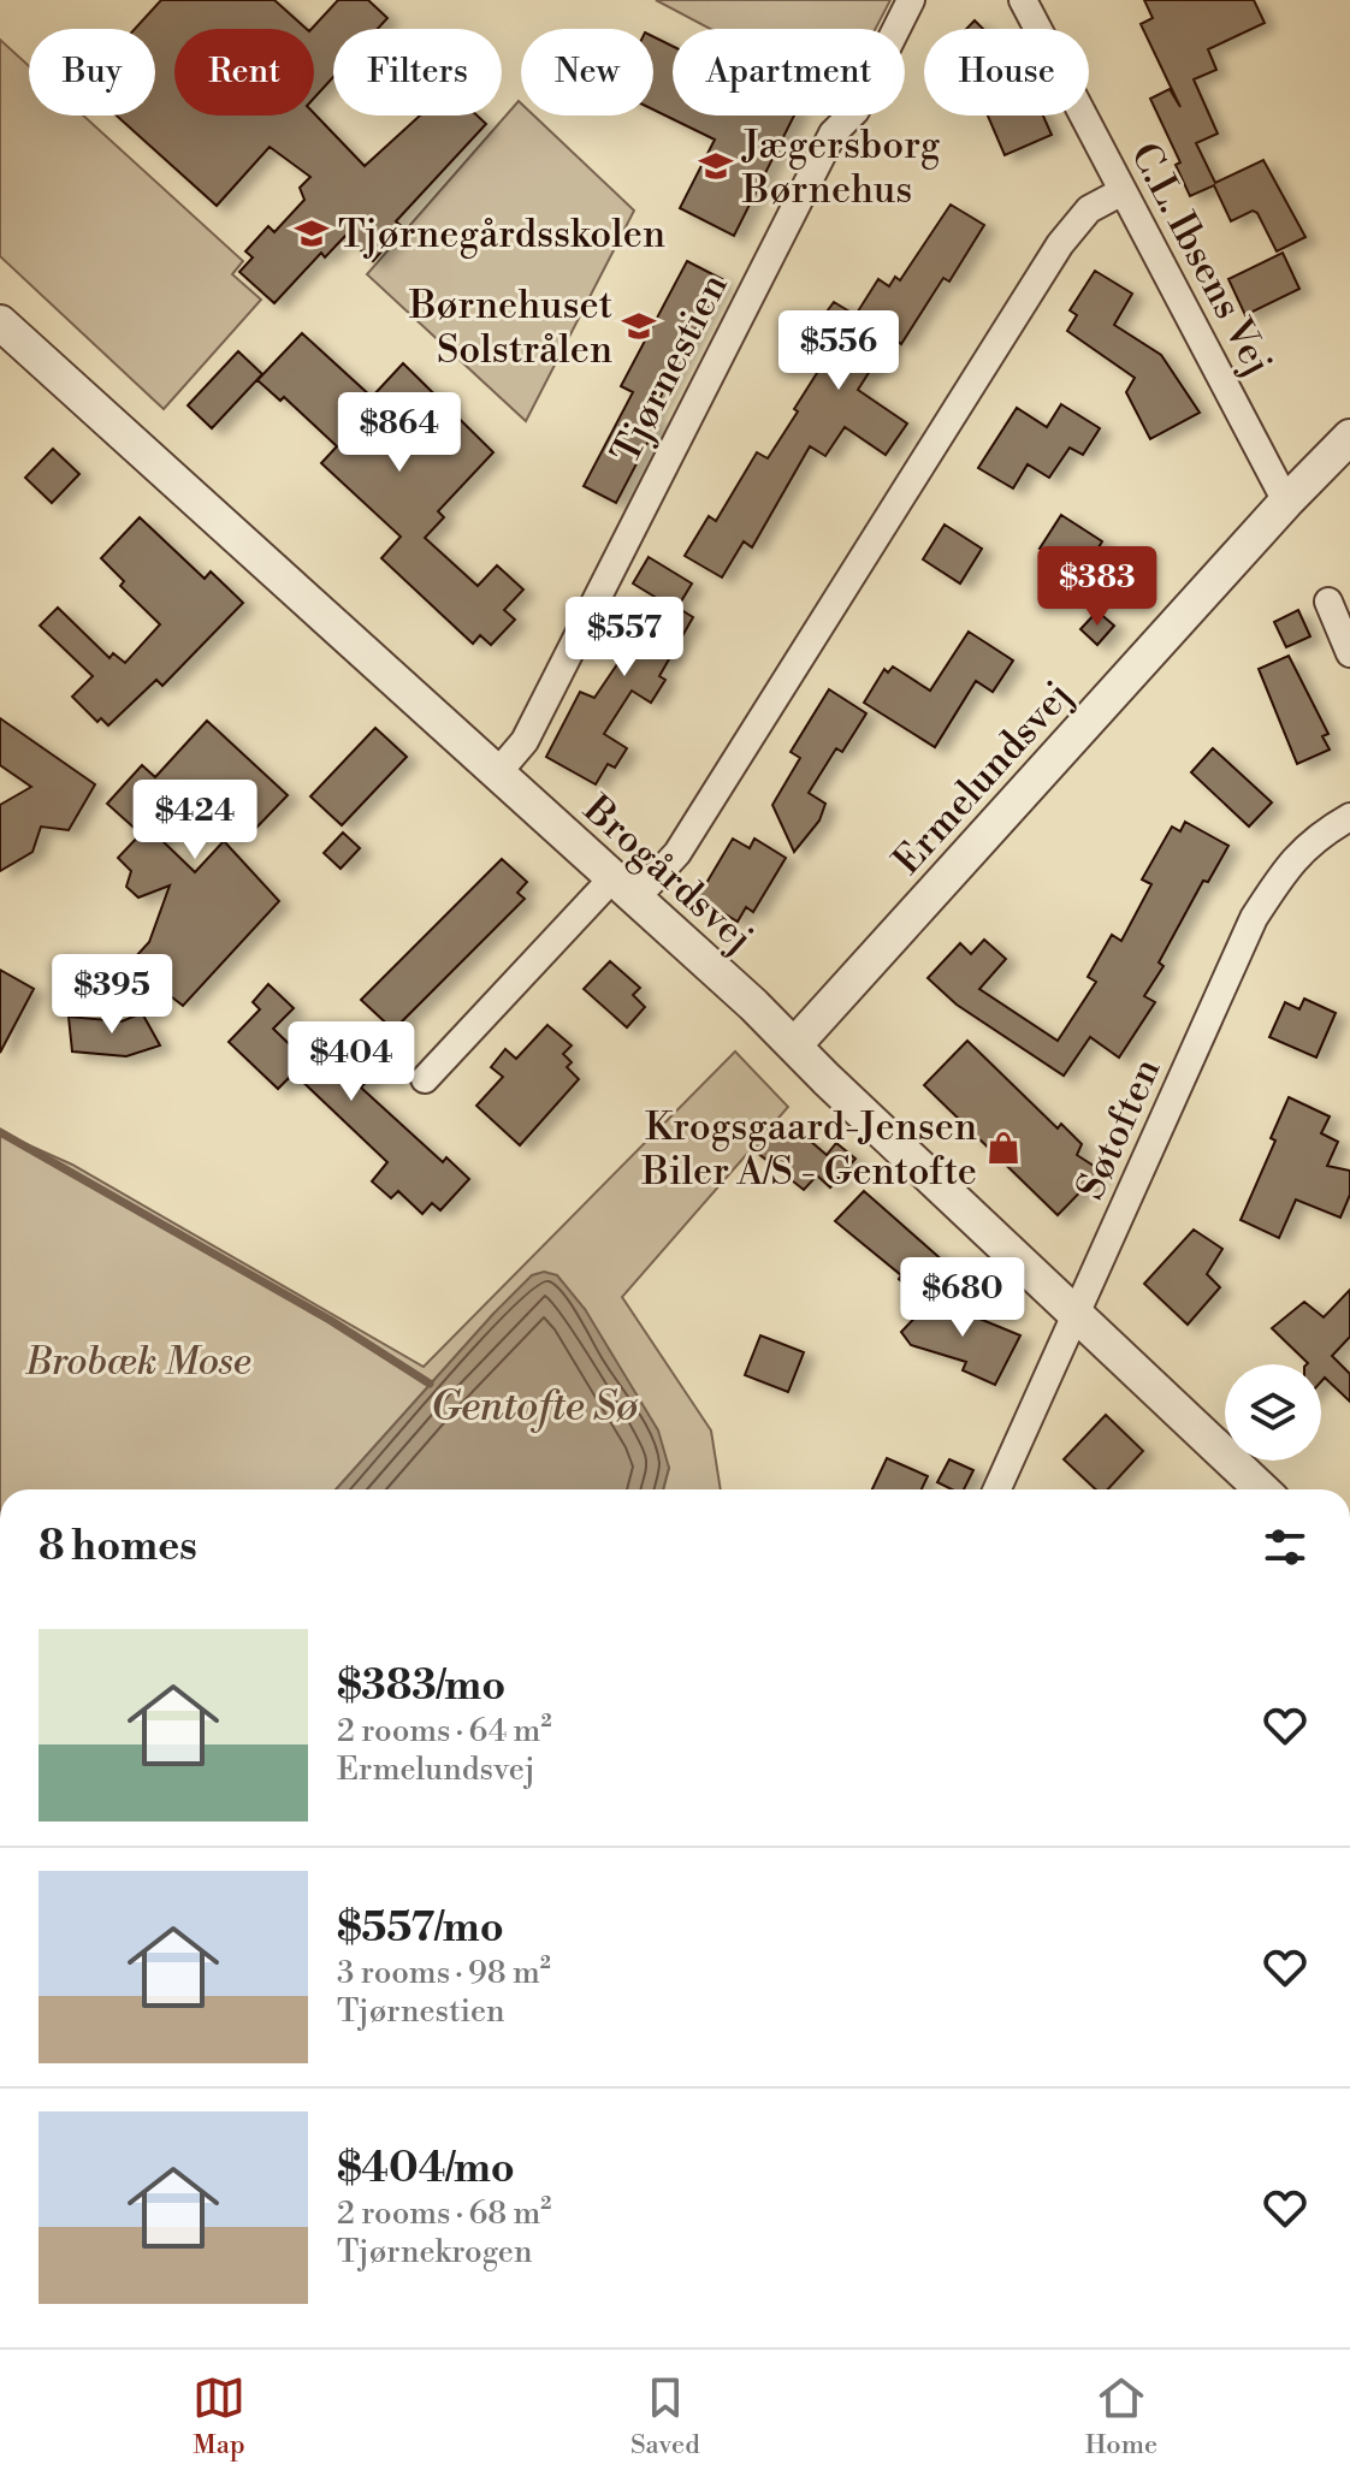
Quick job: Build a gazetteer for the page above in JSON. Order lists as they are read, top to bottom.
{
  "streets": {
    "street": [
      "C.L. Ibsens Vej",
      "Tjørnestien",
      "Ermelundsvej",
      "Brogårdsvej",
      "Søtoften"
    ]
  },
  "crossings": [
    ["C.L. Ibsens Vej", "Ermelundsvej"],
    ["Tjørnestien", "Brogårdsvej"],
    ["Ermelundsvej", "Brogårdsvej"],
    ["Brogårdsvej", "Søtoften"]
  ],
  "water": ["Gentofte Sø"],
  "parks": ["Brobæk Mose"],
  "places": {
    "school or university": ["Jægersborg Børnehus", "Tjørnegårdsskolen", "Børnehuset Solstrålen"],
    "shop": ["Krogsgaard-Jensen Biler A/S - Gentofte"]
  },
  "page": {
    "chip": [
      "Buy",
      "Rent",
      "Filters",
      "New",
      "Apartment",
      "House"
    ],
    "price": [
      "$556",
      "$864",
      "$383",
      "$557",
      "$424",
      "$395",
      "$404",
      "$680"
    ],
    "heading": "8 homes",
    "list": [
      {
        "name": "$383/mo",
        "note": "2 rooms · 64 m² · Ermelundsvej"
      },
      {
        "name": "$557/mo",
        "note": "3 rooms · 98 m² · Tjørnestien"
      },
      {
        "name": "$404/mo",
        "note": "2 rooms · 68 m² · Tjørnekrogen"
      }
    ],
    "tabs": ["Map", "Saved", "Home"]
  }
}
